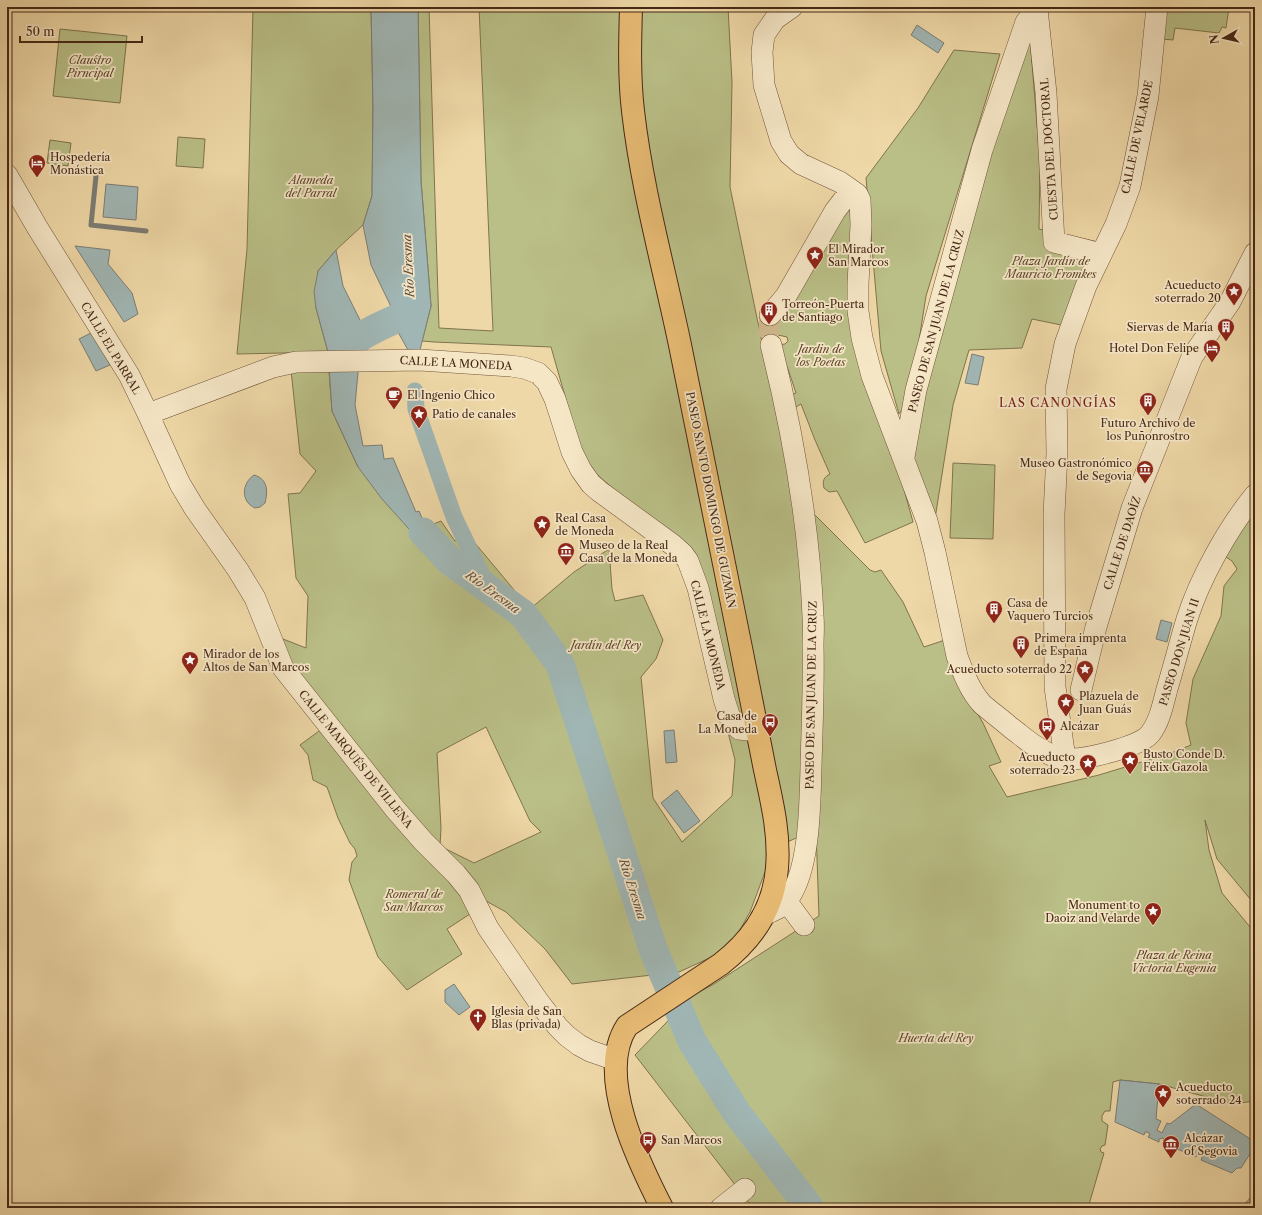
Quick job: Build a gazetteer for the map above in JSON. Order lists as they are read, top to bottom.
{
  "streets": {
    "main road": ["PASEO SANTO DOMINGO DE GUZMÁN"],
    "street": [
      "CALLE DE VELARDE",
      "CUESTA DEL DOCTORAL",
      "PASEO DE SAN JUAN DE LA CRUZ",
      "CALLE EL PARRAL",
      "CALLE LA MONEDA",
      "CALLE DE DAOÍZ",
      "PASEO DON JUAN II",
      "CALLE MARQUÉS DE VILLENA"
    ]
  },
  "crossings": [
    ["CALLE DE VELARDE", "CUESTA DEL DOCTORAL"],
    ["CALLE DE VELARDE", "PASEO DON JUAN II"],
    ["CUESTA DEL DOCTORAL", "PASEO DE SAN JUAN DE LA CRUZ"],
    ["CALLE EL PARRAL", "CALLE LA MONEDA"],
    ["CALLE EL PARRAL", "CALLE MARQUÉS DE VILLENA"],
    ["CALLE LA MONEDA", "PASEO SANTO DOMINGO DE GUZMÁN"],
    ["CALLE LA MONEDA", "CALLE MARQUÉS DE VILLENA"],
    ["PASEO SANTO DOMINGO DE GUZMÁN", "CALLE MARQUÉS DE VILLENA"]
  ],
  "districts": ["LAS CANONGÍAS"],
  "water": ["Río Eresma"],
  "parks": [
    "Claustro Pirncipal",
    "Alameda del Parral",
    "Plaza Jardín de Mauricio Fromkes",
    "Jardin de los Poetas",
    "Jardín del Rey",
    "Romeral de San Marcos",
    "Plaza de Reina Victoria Eugenia",
    "Huerta del Rey"
  ],
  "places": {
    "hotel": ["Hospedería Monástica", "Hotel Don Felipe"],
    "place": [
      "El Mirador San Marcos",
      "Acueducto soterrado 20",
      "Patio de canales",
      "Real Casa de Moneda",
      "Mirador de los Altos de San Marcos",
      "Acueducto soterrado 22",
      "Plazuela de Juan Guás",
      "Busto Conde D. Félix Gazola",
      "Acueducto soterrado 23",
      "Monument to Daoiz and Velarde",
      "Acueducto soterrado 24"
    ],
    "building": [
      "Torreón-Puerta de Santiago",
      "Siervas de María",
      "Futuro Archivo de los Puñonrostro",
      "Casa de Vaquero Turcios",
      "Primera imprenta de España"
    ],
    "cafe": ["El Ingenio Chico"],
    "museum": ["Museo Gastronómico de Segovia", "Museo de la Real Casa de la Moneda", "Alcázar of Segovia"],
    "bus stop": ["Casa de La Moneda", "Alcázar", "San Marcos"],
    "church": ["Iglesia de San Blas (privada)"]
  },
  "scale_bar": "50 m",
  "north": "left"
}
